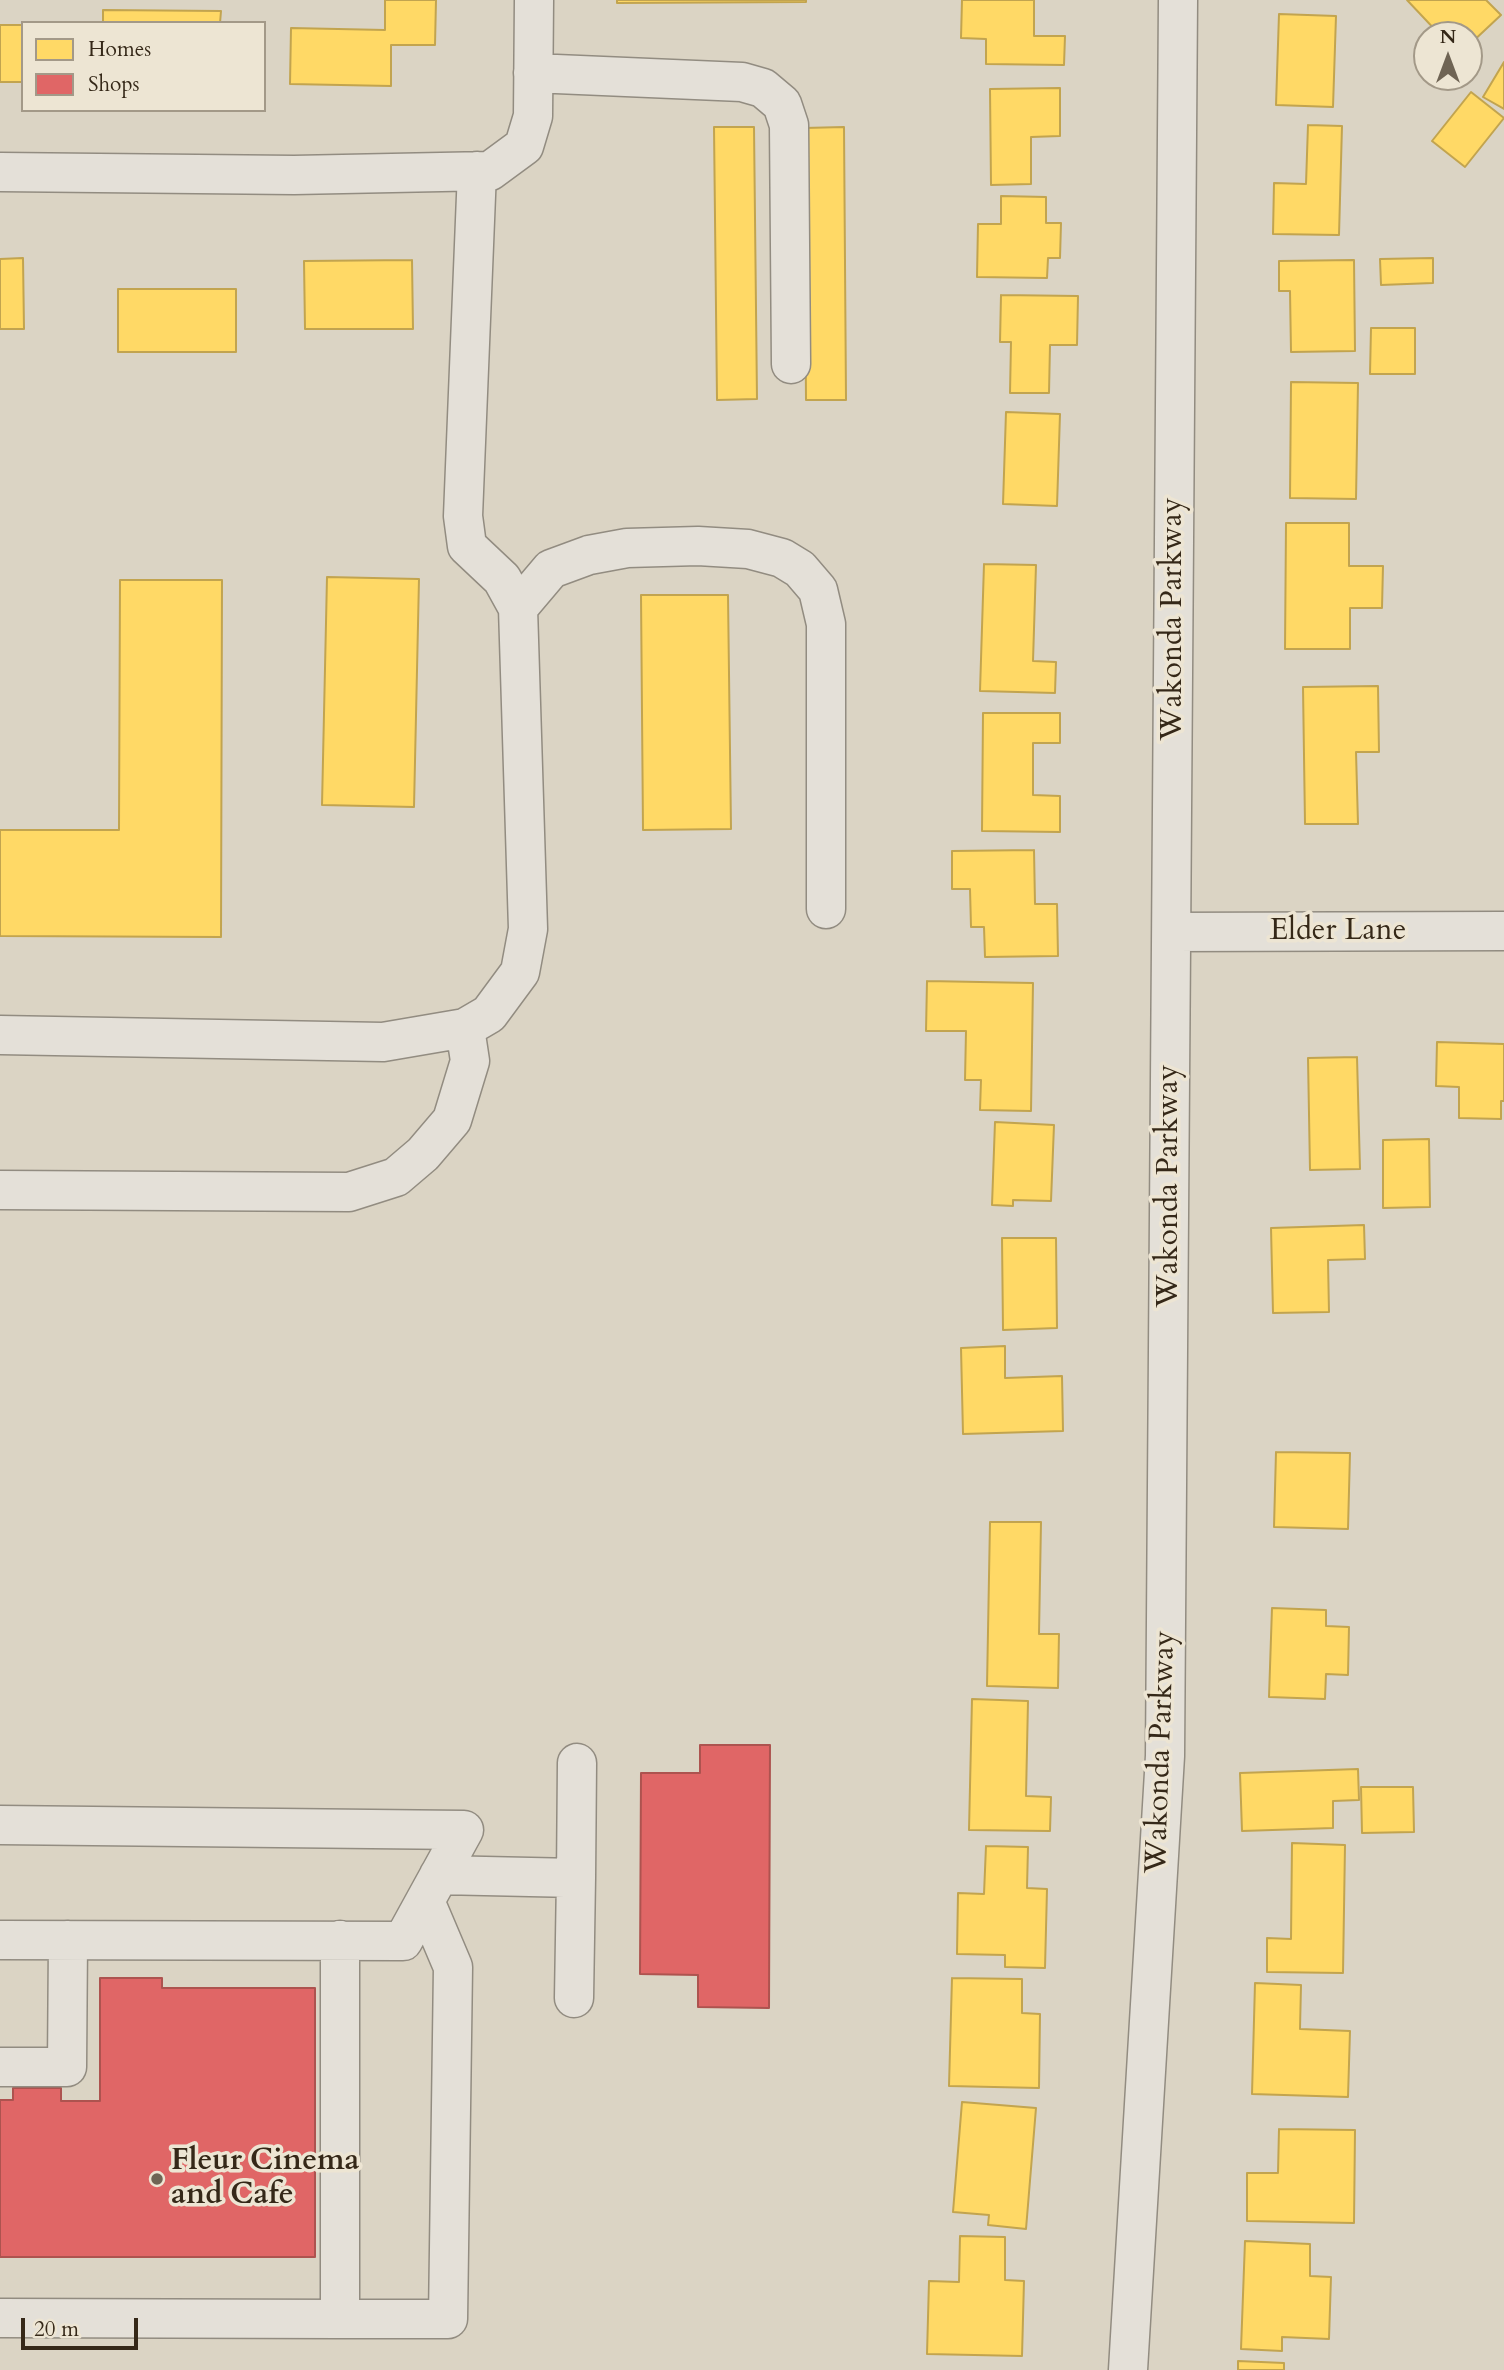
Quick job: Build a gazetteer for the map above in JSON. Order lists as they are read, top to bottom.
{
  "streets": {
    "street": ["Wakonda Parkway", "Elder Lane"]
  },
  "crossings": [
    ["Wakonda Parkway", "Elder Lane"]
  ],
  "places": ["Fleur Cinema and Cafe"],
  "legend": ["Homes", "Shops"],
  "scale_bar": "20 m",
  "north": "top"
}
